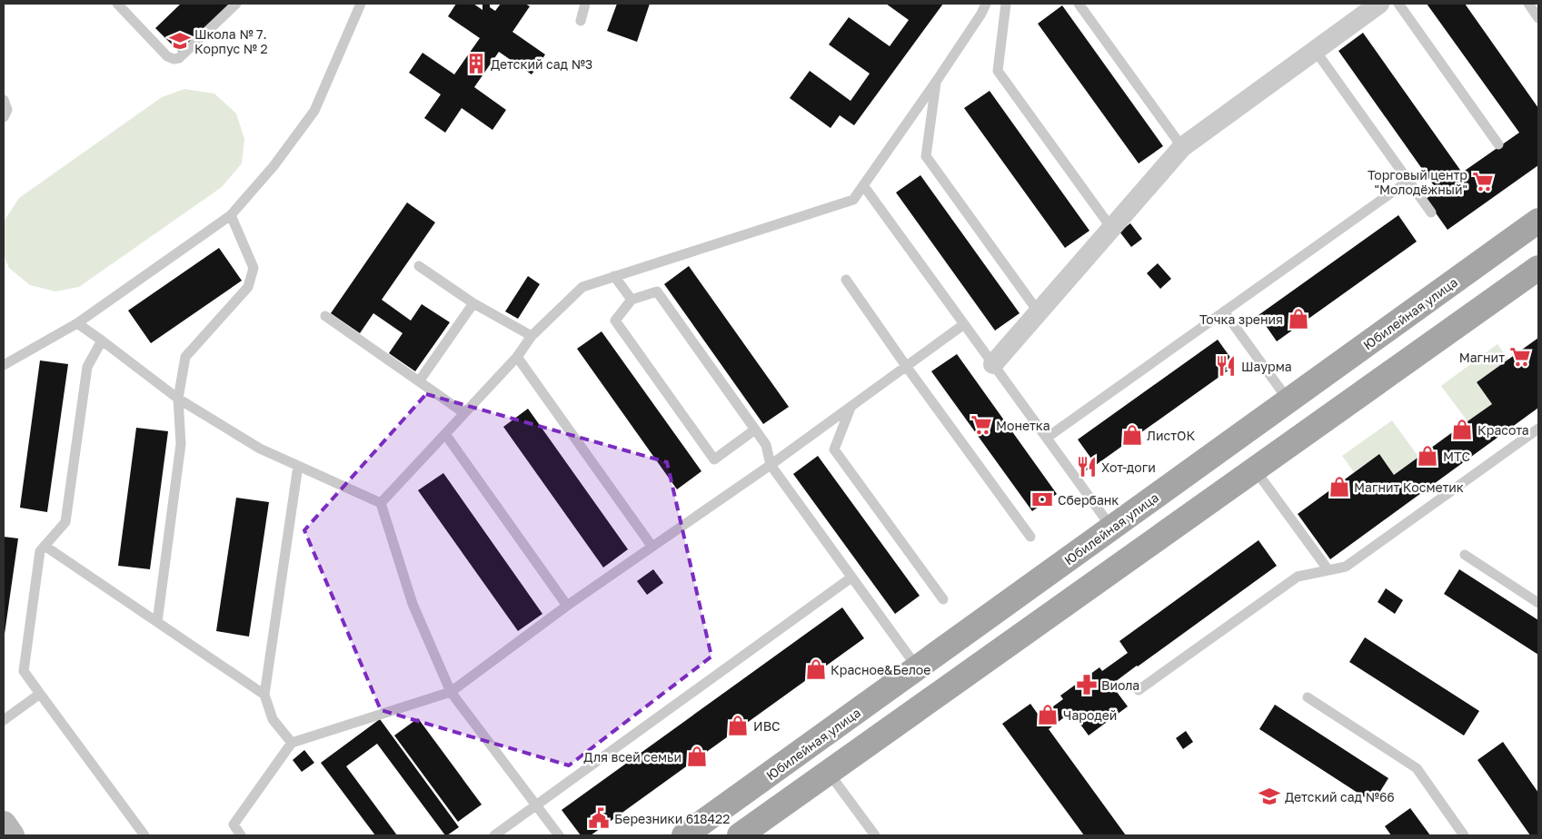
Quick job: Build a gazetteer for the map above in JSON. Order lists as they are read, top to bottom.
{
  "streets": {
    "main road": ["Юбилейная улица"]
  },
  "places": {
    "school or university": ["Школа № 7. Корпус № 2", "Детский сад №66"],
    "building": ["Детский сад №3"],
    "supermarket": ["Торговый центр \"Молодёжный\"", "Магнит", "Монетка"],
    "shop": [
      "Точка зрения",
      "Красота",
      "ЛистОК",
      "МТС",
      "Магнит Косметик",
      "Красное&Белое",
      "Чародей",
      "ИВС",
      "Для всей семьи"
    ],
    "restaurant": ["Шаурма", "Хот-доги"],
    "bank": ["Сбербанк"],
    "pharmacy": ["Виола"],
    "public building": ["Березники 618422"]
  }
}
